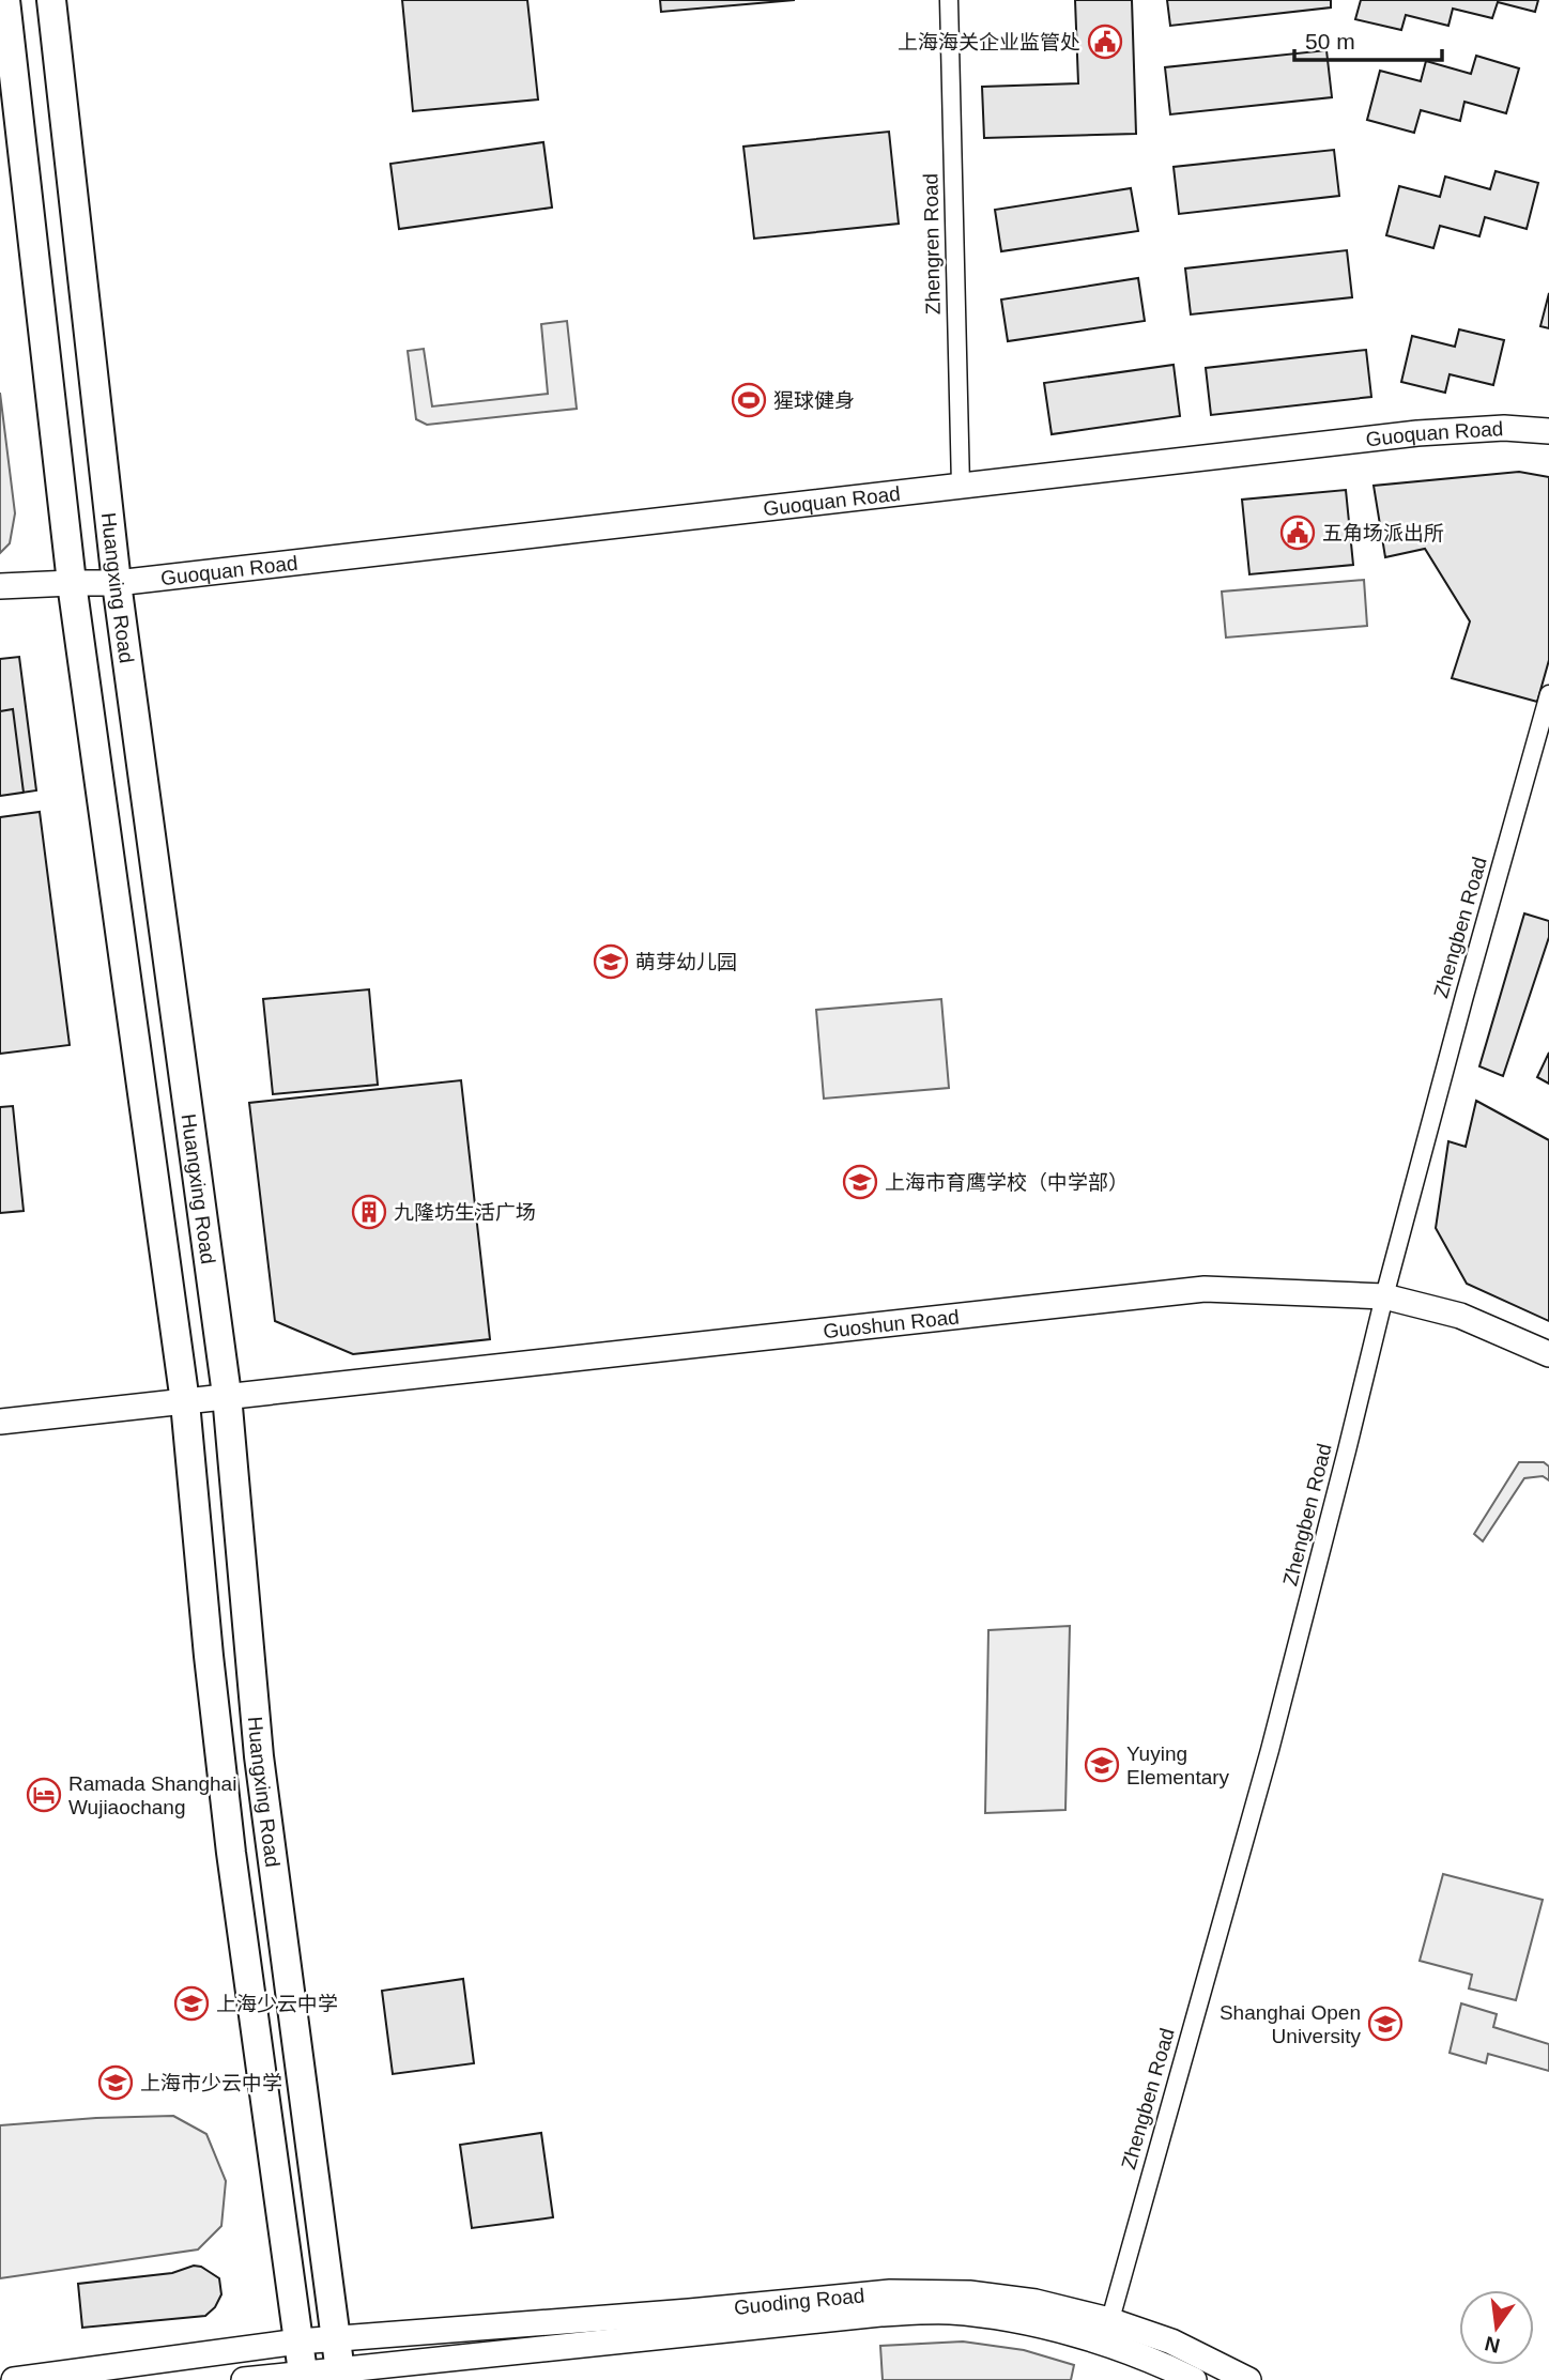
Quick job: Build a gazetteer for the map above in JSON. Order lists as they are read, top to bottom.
{
  "streets": {
    "main road": ["Huangxing Road"],
    "street": [
      "Zhengren Road",
      "Guoquan Road",
      "Zhengben Road",
      "Guoshun Road",
      "Guoding Road"
    ]
  },
  "crossings": [
    ["Zhengren Road", "Guoquan Road"],
    ["Guoquan Road", "Huangxing Road"],
    ["Huangxing Road", "Guoshun Road"],
    ["Huangxing Road", "Guoding Road"],
    ["Zhengben Road", "Guoshun Road"],
    ["Zhengben Road", "Guoding Road"]
  ],
  "places": {
    "public building": ["上海海关企业监管处", "五角场派出所"],
    "sports": ["猩球健身"],
    "school or university": [
      "萌芽幼儿园",
      "上海市育鹰学校（中学部）",
      "Yuying Elementary",
      "上海少云中学",
      "Shanghai Open University",
      "上海市少云中学"
    ],
    "building": ["九隆坊生活广场"],
    "hotel": ["Ramada Shanghai Wujiaochang"]
  },
  "scale_bar": "50 m",
  "north": "bottom"
}
